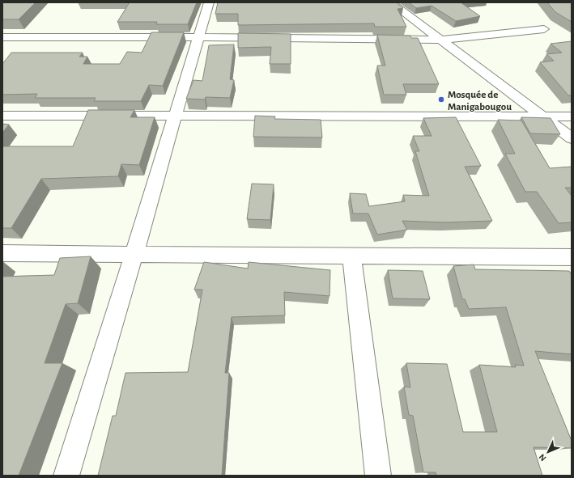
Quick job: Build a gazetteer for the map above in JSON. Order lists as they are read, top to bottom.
{
  "places": ["Mosquée de Manigabougou"],
  "north": "bottom left"
}
